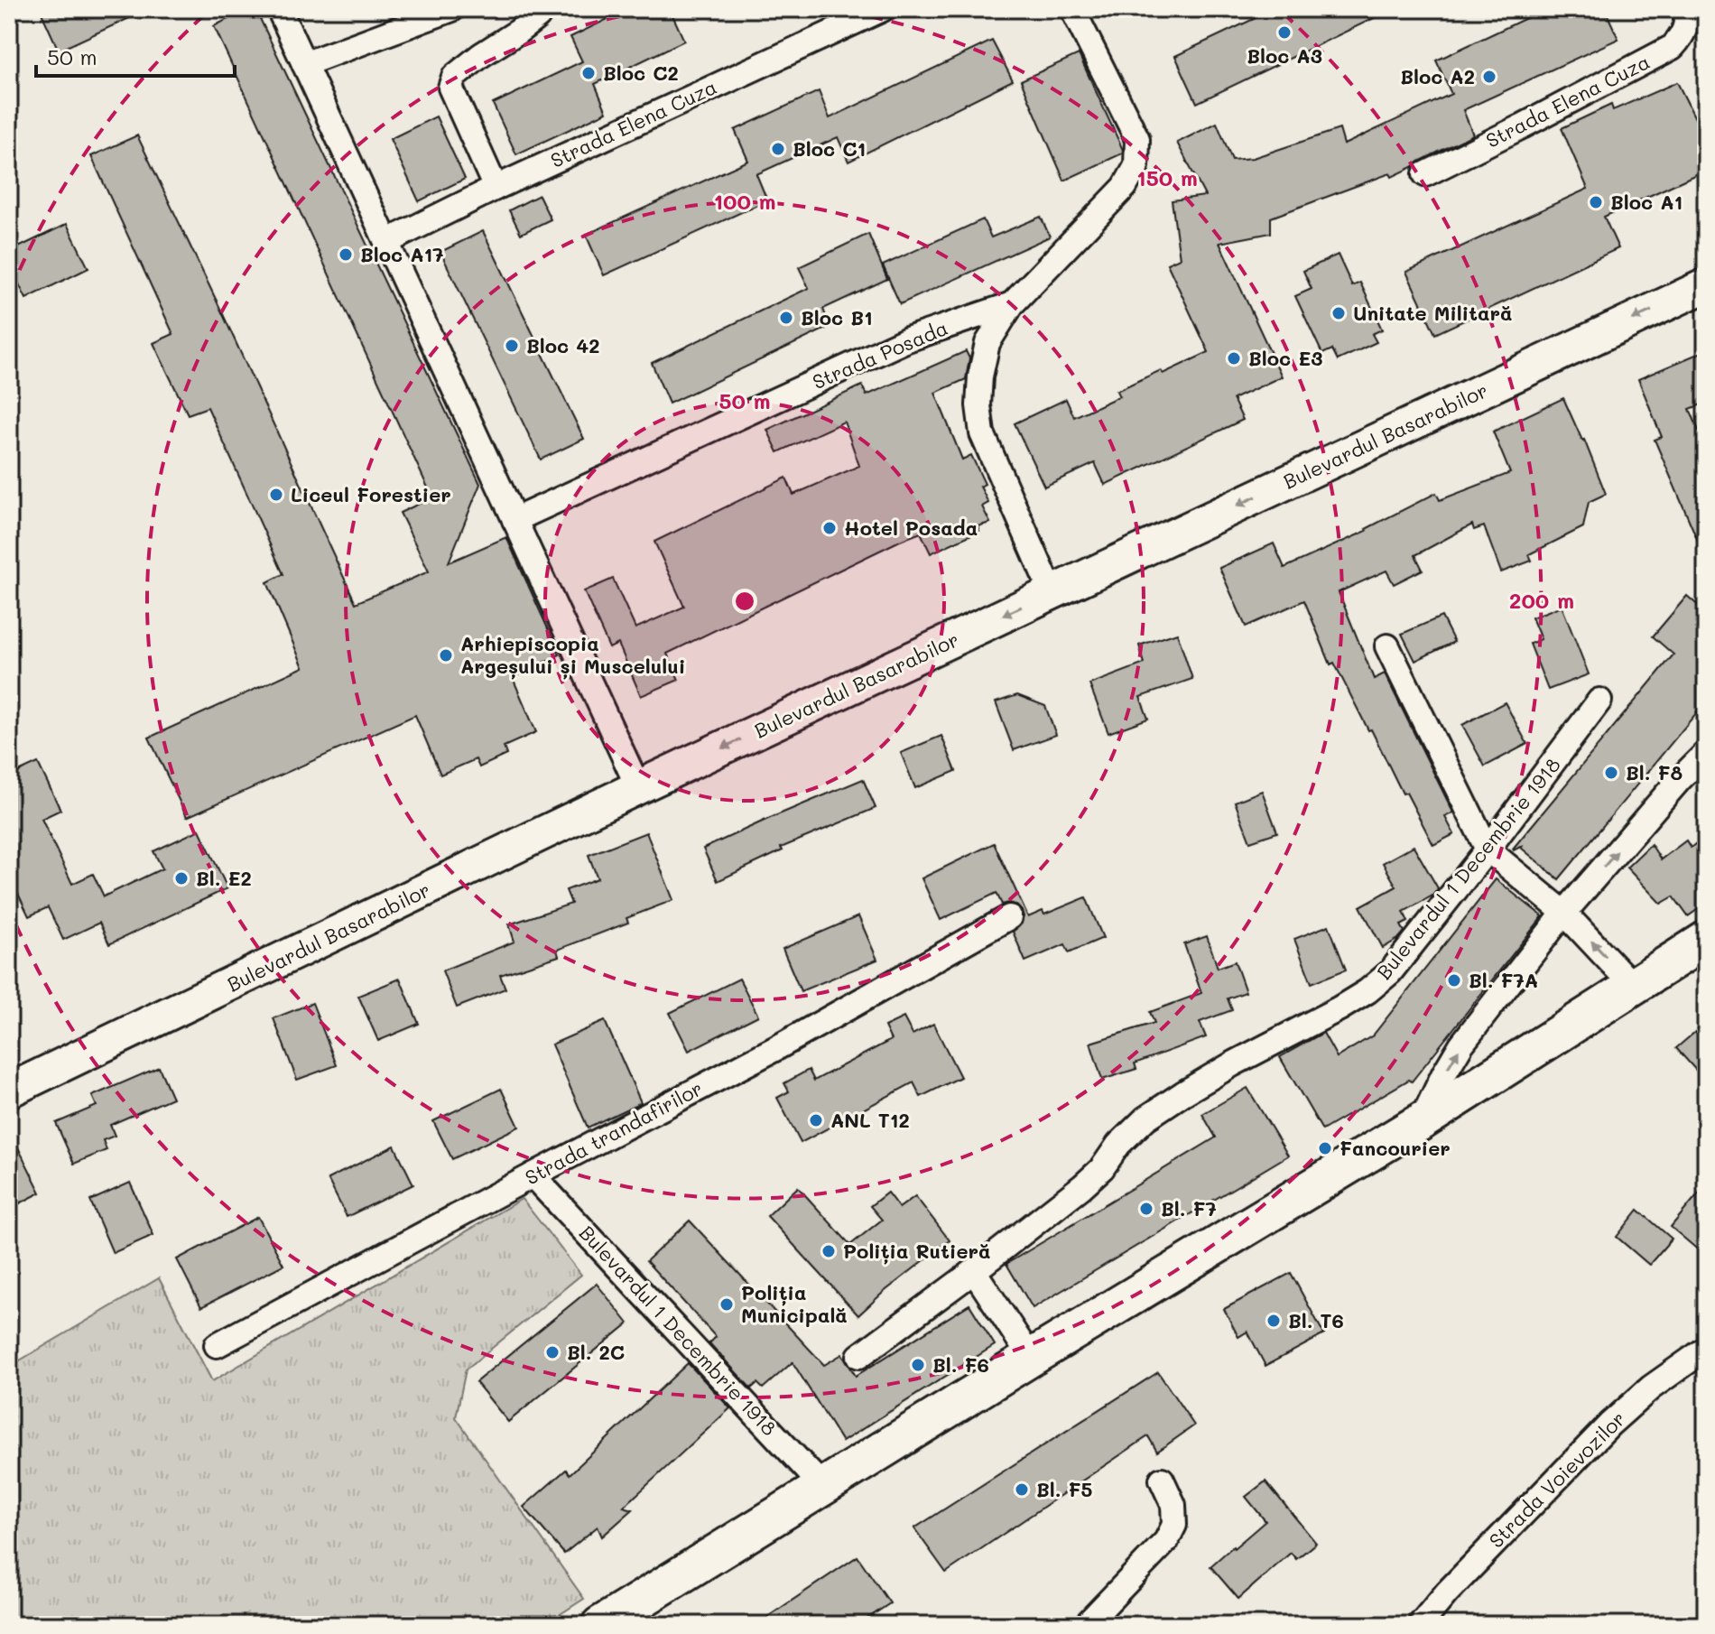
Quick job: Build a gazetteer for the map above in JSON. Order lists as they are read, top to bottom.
{
  "streets": {
    "main road": ["Bulevardul Basarabilor"],
    "street": [
      "Strada Elena Cuza",
      "Strada Posada",
      "Bulevardul 1 Decembrie 1918",
      "Strada trandafirilor",
      "Strada Voievozilor"
    ]
  },
  "crossings": [
    ["Bulevardul 1 Decembrie 1918", "Strada trandafirilor"]
  ],
  "one_way": ["Bulevardul Basarabilor"],
  "places": [
    "Bloc A3",
    "Bloc C2",
    "Bloc A2",
    "Bloc C1",
    "Bloc A1",
    "Bloc A17",
    "Unitate Militară",
    "Bloc B1",
    "Bloc 42",
    "Bloc E3",
    "Liceul Forestier",
    "Hotel Posada",
    "Arhiepiscopia Argeșului și Muscelului",
    "Bl. F8",
    "Bl. E2",
    "Bl. F7A",
    "ANL T12",
    "Fancourier",
    "Bl. F7",
    "Poliția Rutieră",
    "Poliția Municipală",
    "Bl. T6",
    "Bl. 2C",
    "Bl. F6",
    "Bl. F5"
  ],
  "scale_bar": "50 m",
  "rings": [
    "150 m",
    "100 m",
    "50 m",
    "200 m"
  ]
}
